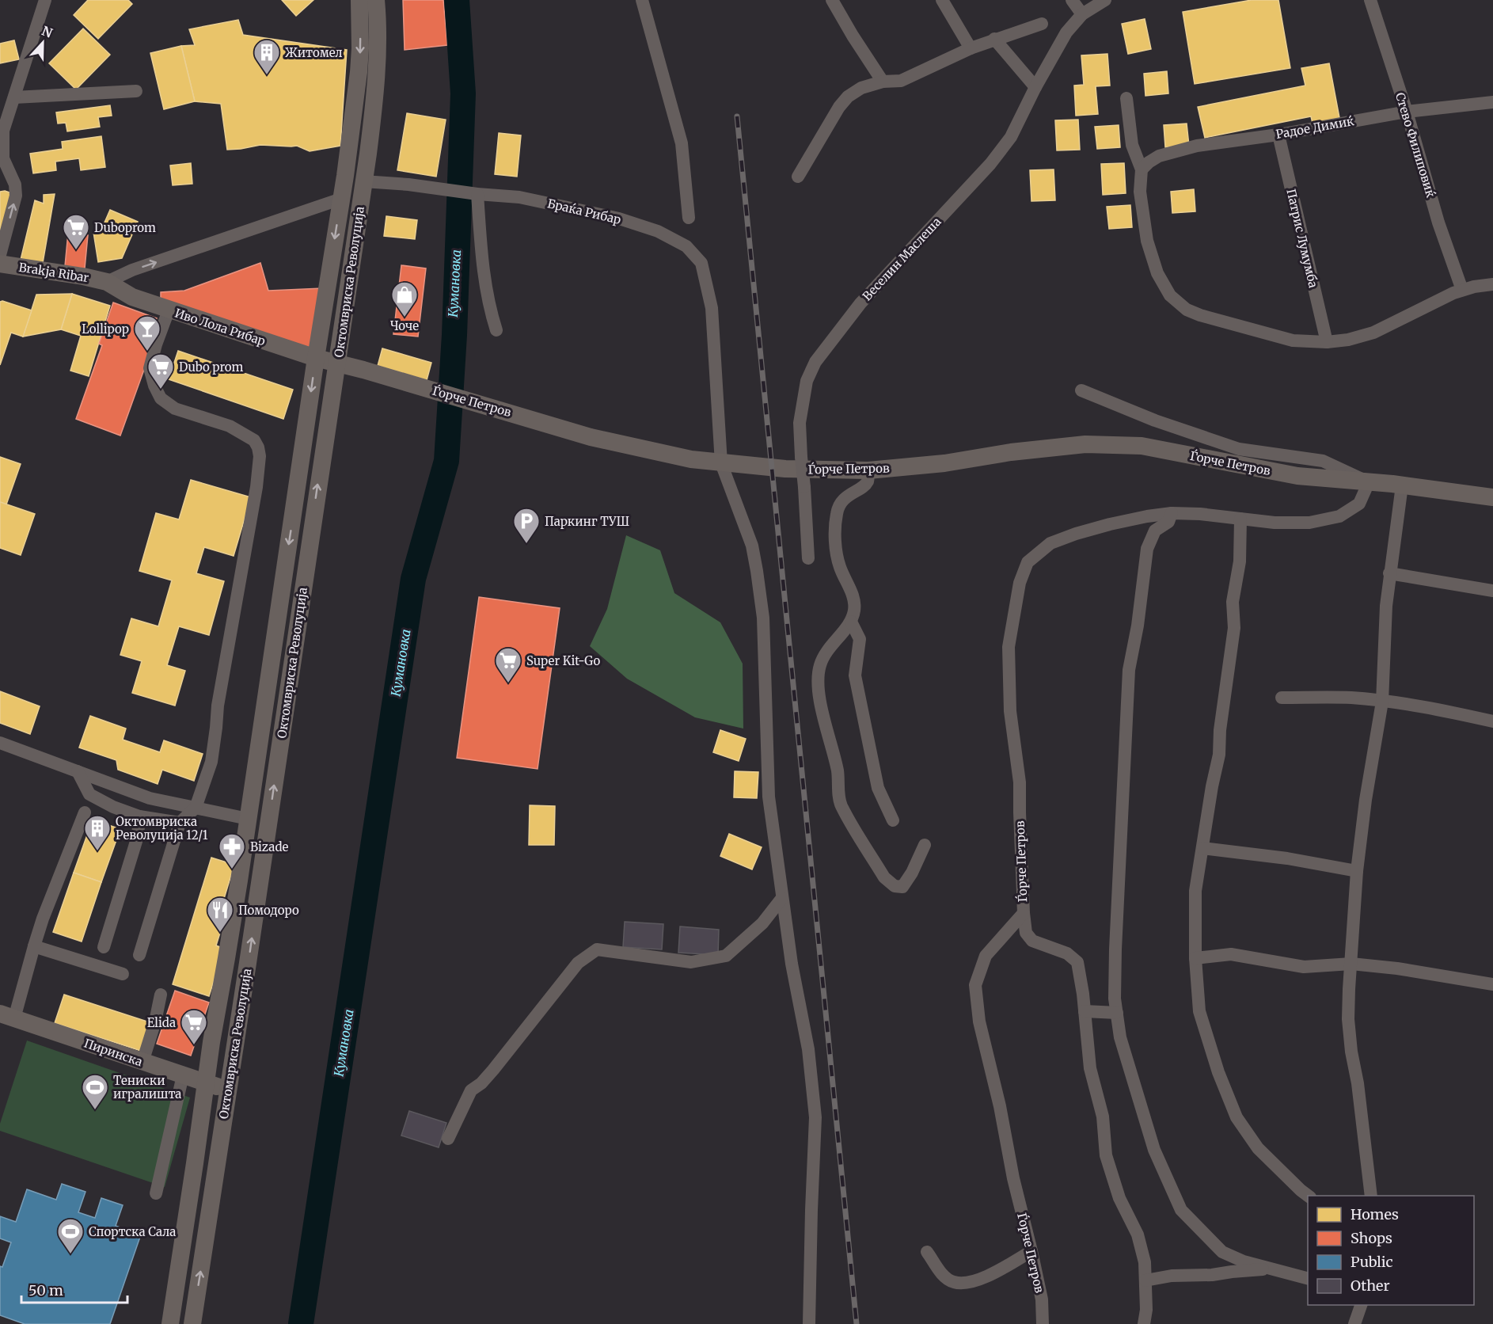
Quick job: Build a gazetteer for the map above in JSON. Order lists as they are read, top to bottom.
{
  "streets": {
    "street": [
      "Радое Димиќ",
      "Стево Филиповиќ",
      "Браќа Рибар",
      "Патрис Лумумба",
      "Веселин Маслеша",
      "Brakja Ribar",
      "Октомвриска Револуција",
      "Иво Лола Рибар",
      "Ѓорче Петров",
      "Пиринска"
    ]
  },
  "crossings": [
    ["Радое Димиќ", "Стево Филиповиќ"],
    ["Радое Димиќ", "Патрис Лумумба"],
    ["Браќа Рибар", "Октомвриска Револуција"],
    ["Браќа Рибар", "Ѓорче Петров"],
    ["Brakja Ribar", "Иво Лола Рибар"],
    ["Октомвриска Револуција", "Иво Лола Рибар"],
    ["Октомвриска Револуција", "Ѓорче Петров"],
    ["Октомвриска Револуција", "Пиринска"],
    ["Иво Лола Рибар", "Ѓорче Петров"]
  ],
  "water": ["Кумановка"],
  "places": {
    "building": ["Житомел", "Октомвриска Револуција 12/1"],
    "supermarket": [
      "Duboprom",
      "Dubo prom",
      "Super Kit-Go",
      "Elida"
    ],
    "shop": ["Чоче"],
    "bar": ["Lollipop"],
    "parking": ["Паркинг ТУШ"],
    "pharmacy": ["Bizade"],
    "restaurant": ["Помодоро"],
    "sports": ["Тениски игралишта", "Спортска Сала"]
  },
  "legend": [
    "Homes",
    "Shops",
    "Public",
    "Other"
  ],
  "scale_bar": "50 m",
  "north": "top"
}
